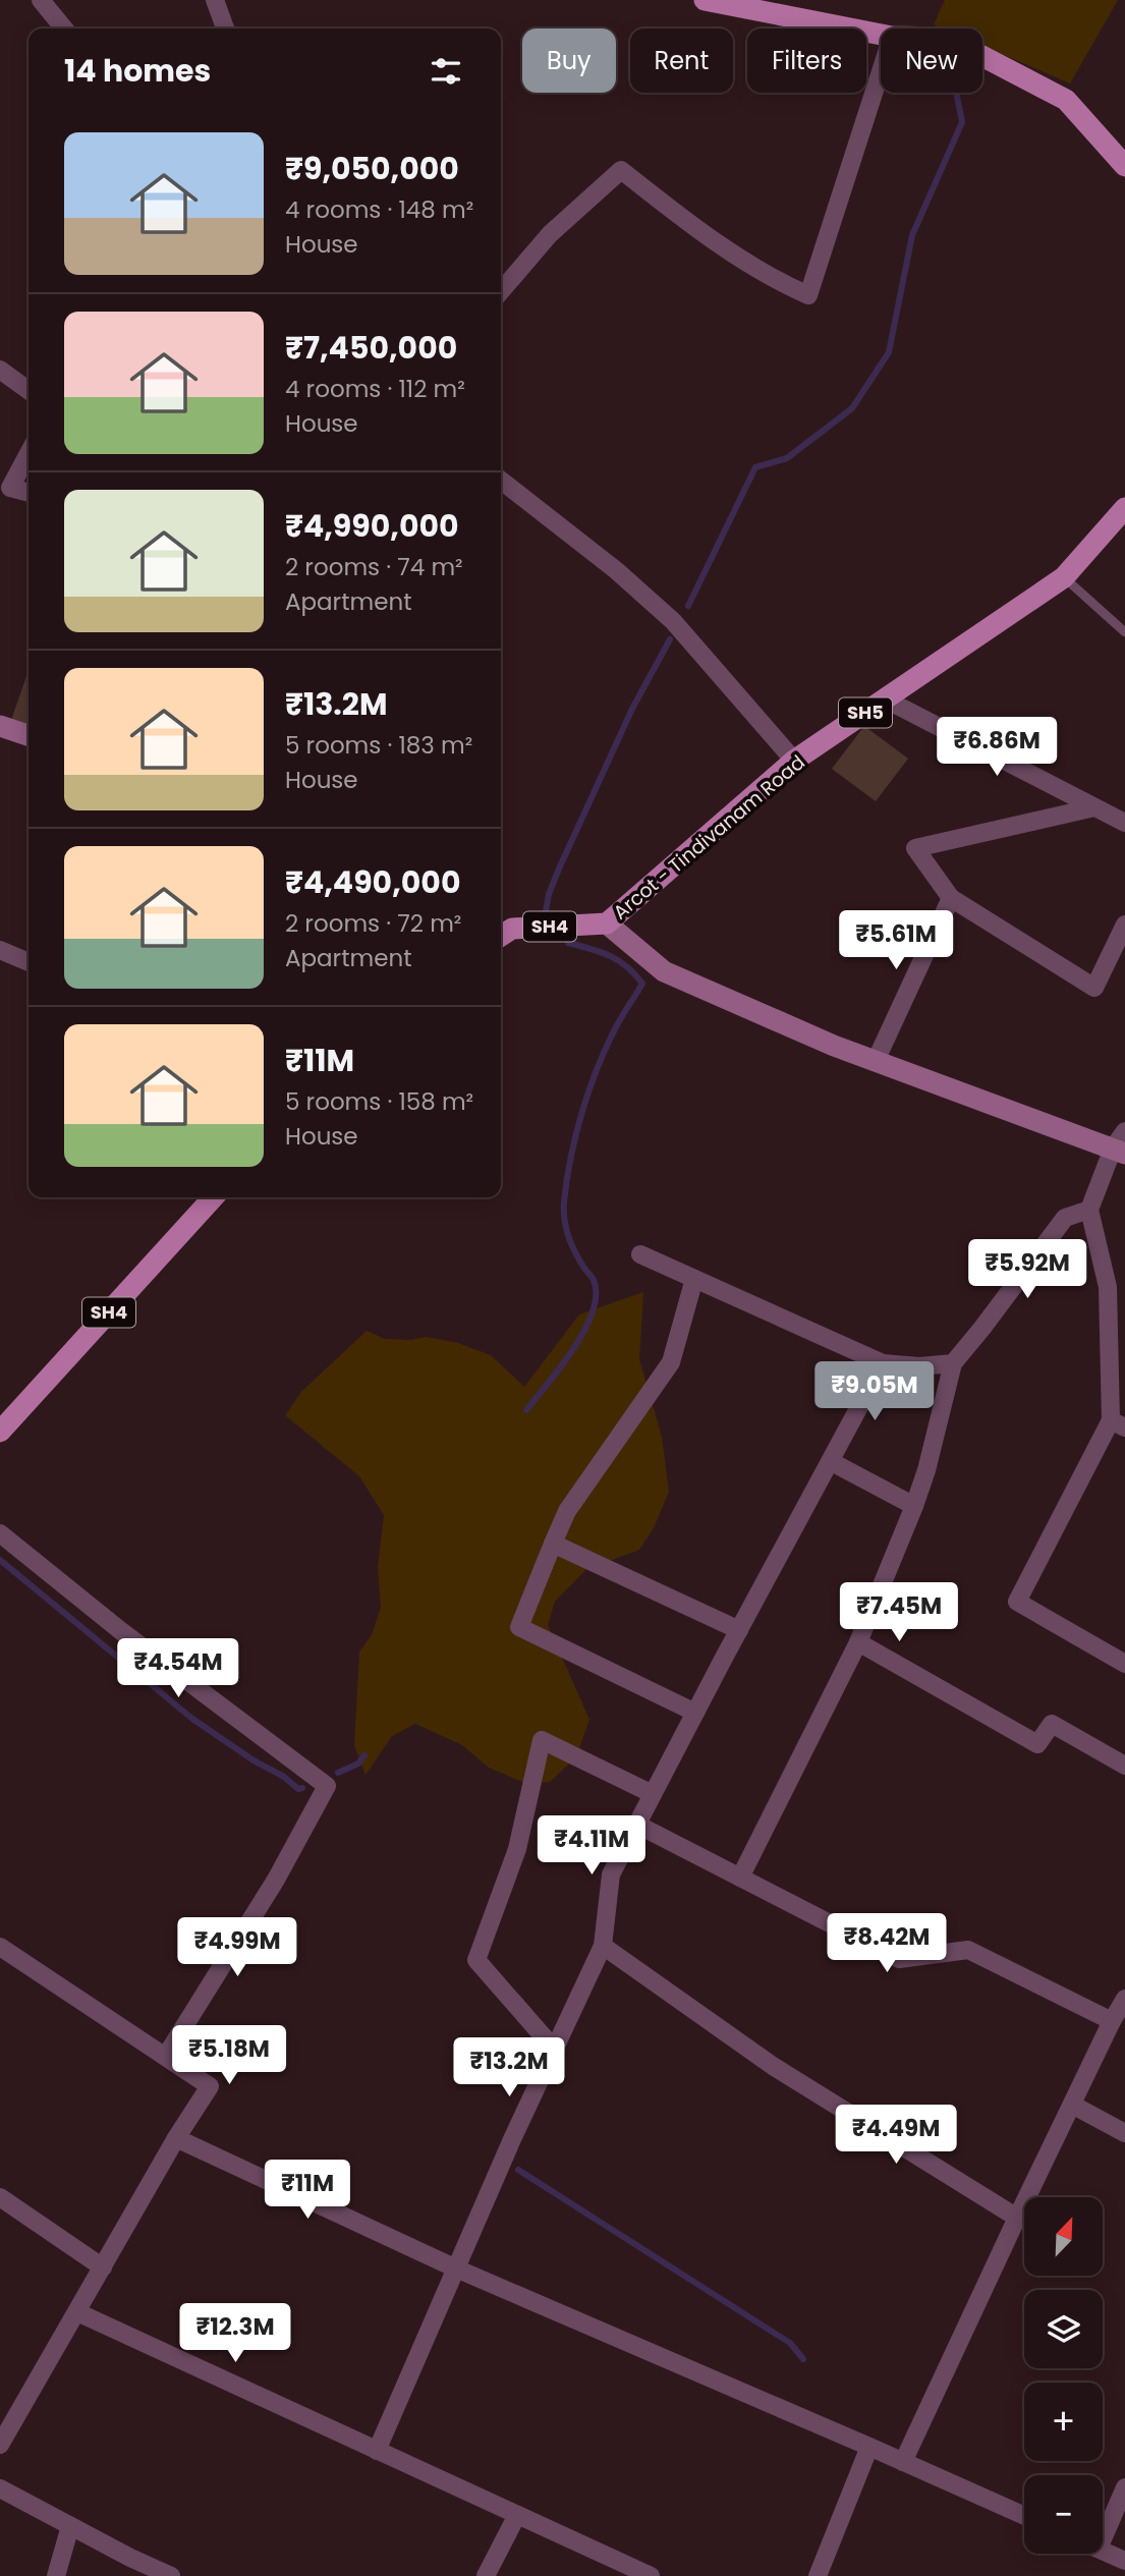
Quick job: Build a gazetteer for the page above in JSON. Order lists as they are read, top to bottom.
{
  "streets": {
    "main road": ["SH5", "Arcot - Tindivanam Road", "SH4"]
  },
  "crossings": [
    ["Arcot - Tindivanam Road", "SH4"]
  ],
  "north": "top right",
  "page": {
    "chip": [
      "Buy",
      "Rent",
      "Filters",
      "New"
    ],
    "heading": "14 homes",
    "list": [
      {
        "name": "₹9,050,000",
        "note": "4 rooms · 148 m² · House"
      },
      {
        "name": "₹7,450,000",
        "note": "4 rooms · 112 m² · House"
      },
      {
        "name": "₹4,990,000",
        "note": "2 rooms · 74 m² · Apartment"
      },
      {
        "name": "₹13.2M",
        "note": "5 rooms · 183 m² · House"
      },
      {
        "name": "₹4,490,000",
        "note": "2 rooms · 72 m² · Apartment"
      },
      {
        "name": "₹11M",
        "note": "5 rooms · 158 m² · House"
      }
    ],
    "price": [
      "₹6.86M",
      "₹5.61M",
      "₹5.92M",
      "₹9.05M",
      "₹7.45M",
      "₹4.54M",
      "₹4.11M",
      "₹8.42M",
      "₹4.99M",
      "₹5.18M",
      "₹13.2M",
      "₹4.49M",
      "₹11M",
      "₹12.3M"
    ],
    "map_buttons": ["+", "−"]
  }
}
